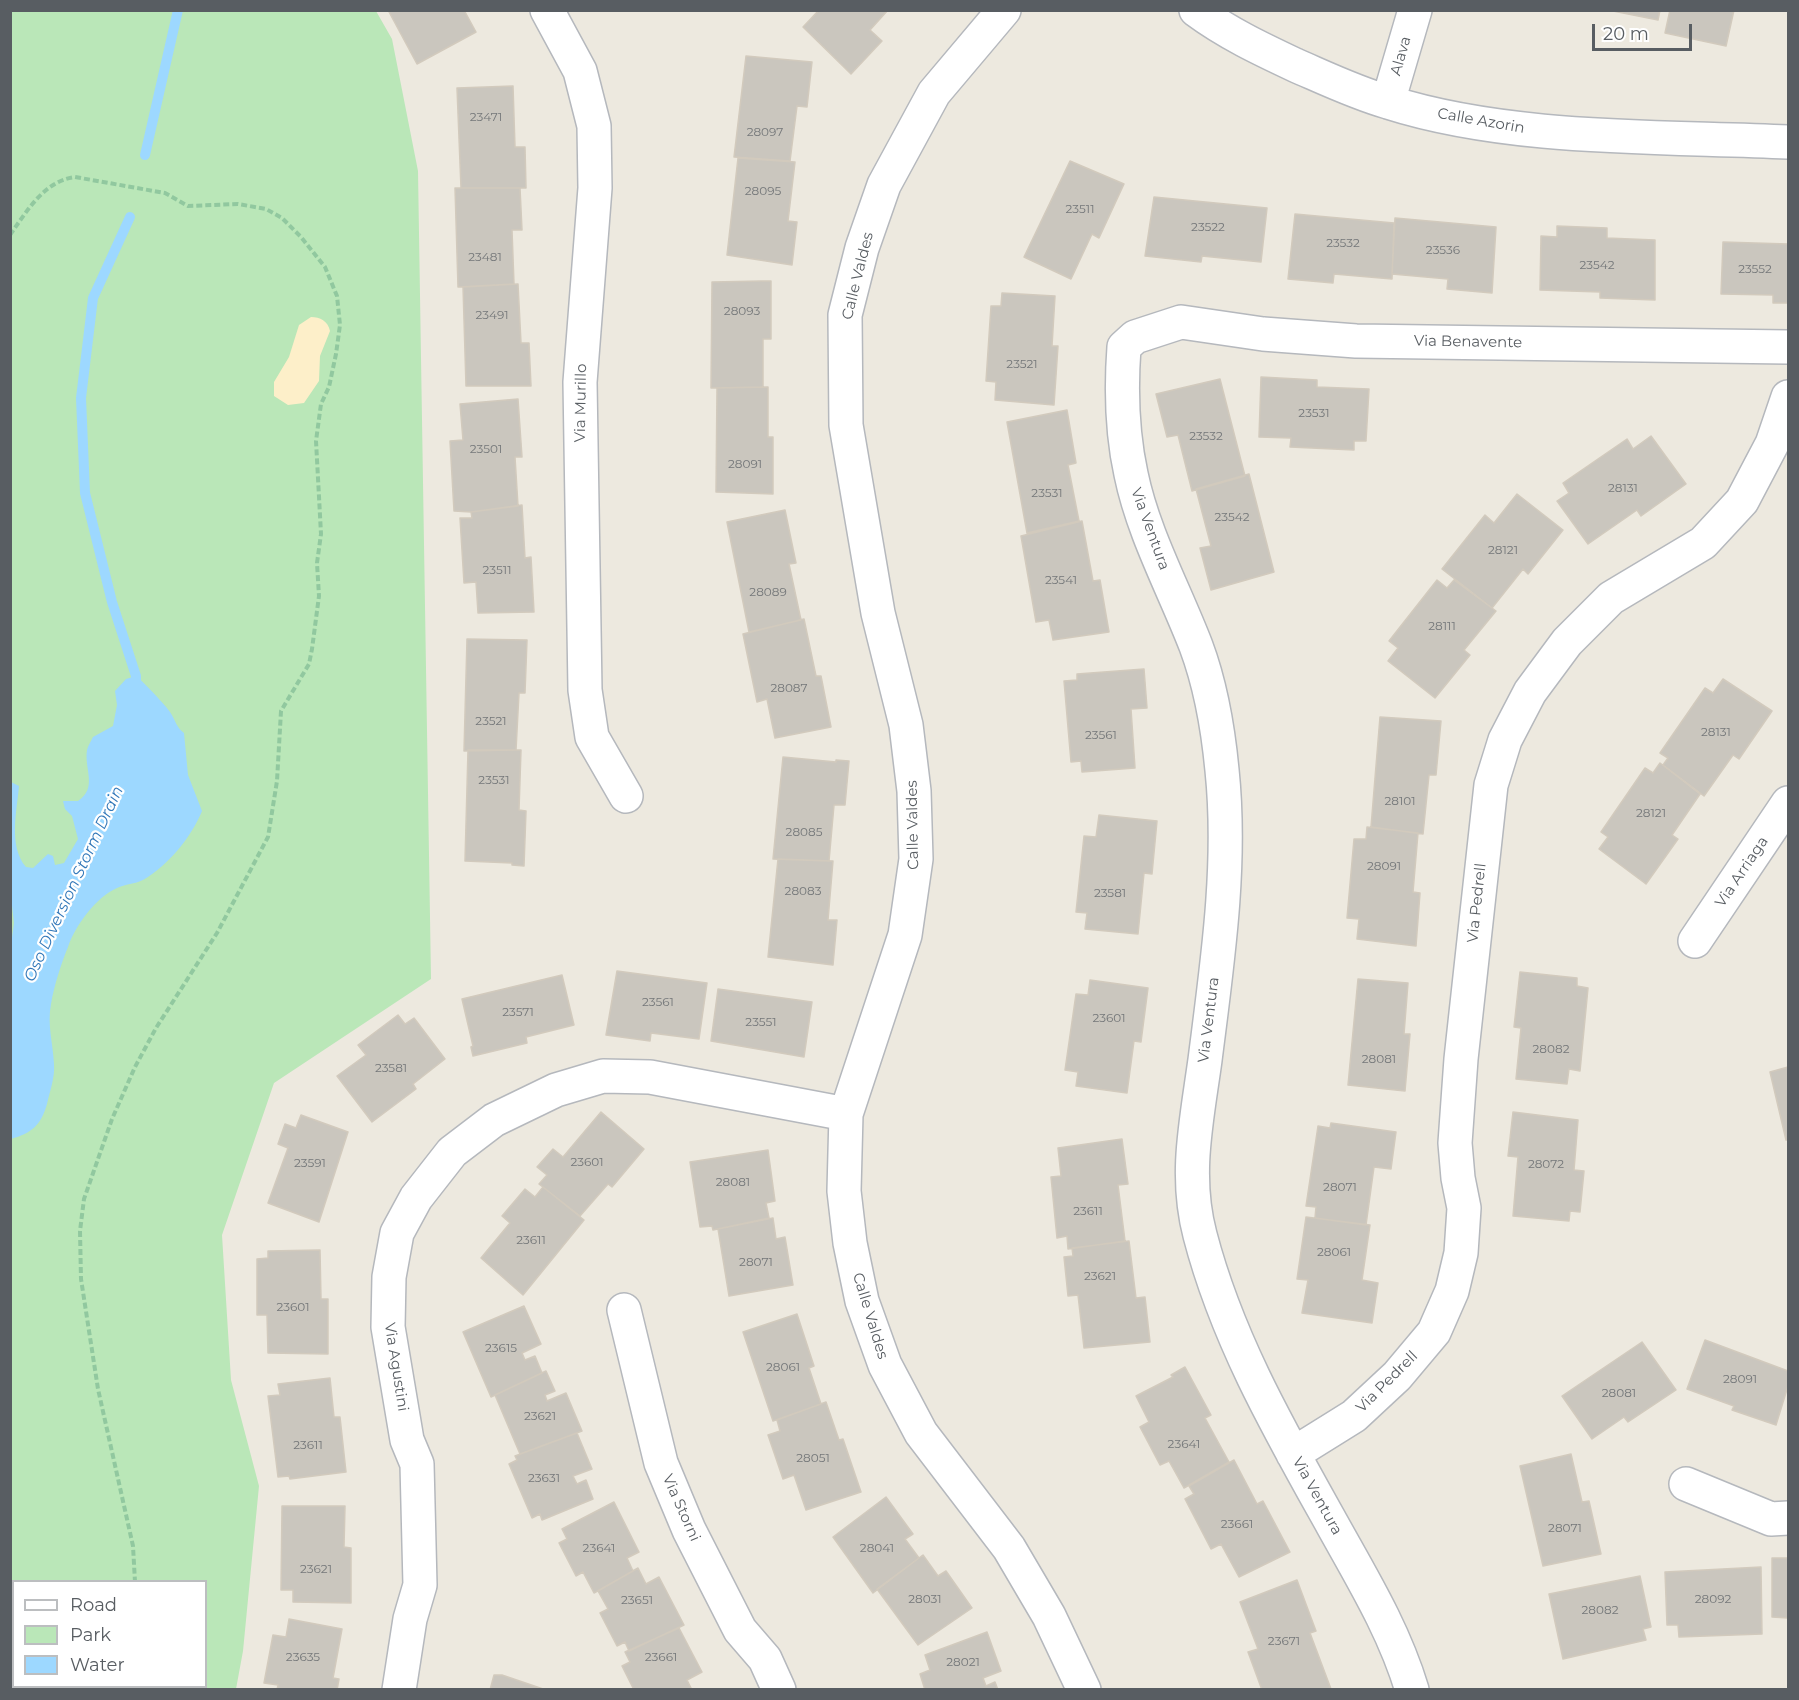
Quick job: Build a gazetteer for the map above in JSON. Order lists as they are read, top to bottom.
{
  "streets": {
    "street": [
      "Alava",
      "Calle Azorin",
      "Calle Valdes",
      "Via Benavente",
      "Via Murillo",
      "Via Ventura",
      "Via Arriaga",
      "Via Pedrell",
      "Via Agustini",
      "Via Storni"
    ]
  },
  "crossings": [
    ["Alava", "Calle Azorin"],
    ["Calle Valdes", "Via Agustini"],
    ["Via Benavente", "Via Ventura"],
    ["Via Ventura", "Via Pedrell"]
  ],
  "water": ["Oso Diversion Storm Drain"],
  "house_numbers": [
    "23471",
    "28097",
    "28095",
    "23511",
    "23522",
    "23532",
    "23536",
    "23481",
    "23542",
    "23552",
    "28093",
    "23491",
    "23521",
    "23531",
    "23532",
    "23501",
    "28091",
    "28131",
    "23531",
    "23542",
    "28121",
    "23511",
    "23541",
    "28089",
    "28111",
    "28087",
    "23521",
    "28131",
    "23561",
    "23531",
    "28101",
    "28121",
    "28085",
    "28091",
    "28083",
    "23581",
    "23561",
    "23571",
    "23601",
    "23551",
    "28082",
    "28081",
    "23581",
    "23601",
    "23591",
    "28072",
    "28081",
    "28071",
    "23611",
    "23611",
    "28061",
    "28071",
    "23621",
    "23601",
    "23615",
    "28061",
    "28091",
    "28081",
    "23621",
    "23641",
    "23611",
    "28051",
    "23631",
    "23661",
    "28071",
    "23641",
    "28041",
    "23621",
    "28031",
    "28092",
    "23651",
    "28082",
    "23671",
    "23635",
    "23661",
    "28021"
  ],
  "legend": ["Road", "Park", "Water"],
  "scale_bar": "20 m"
}
